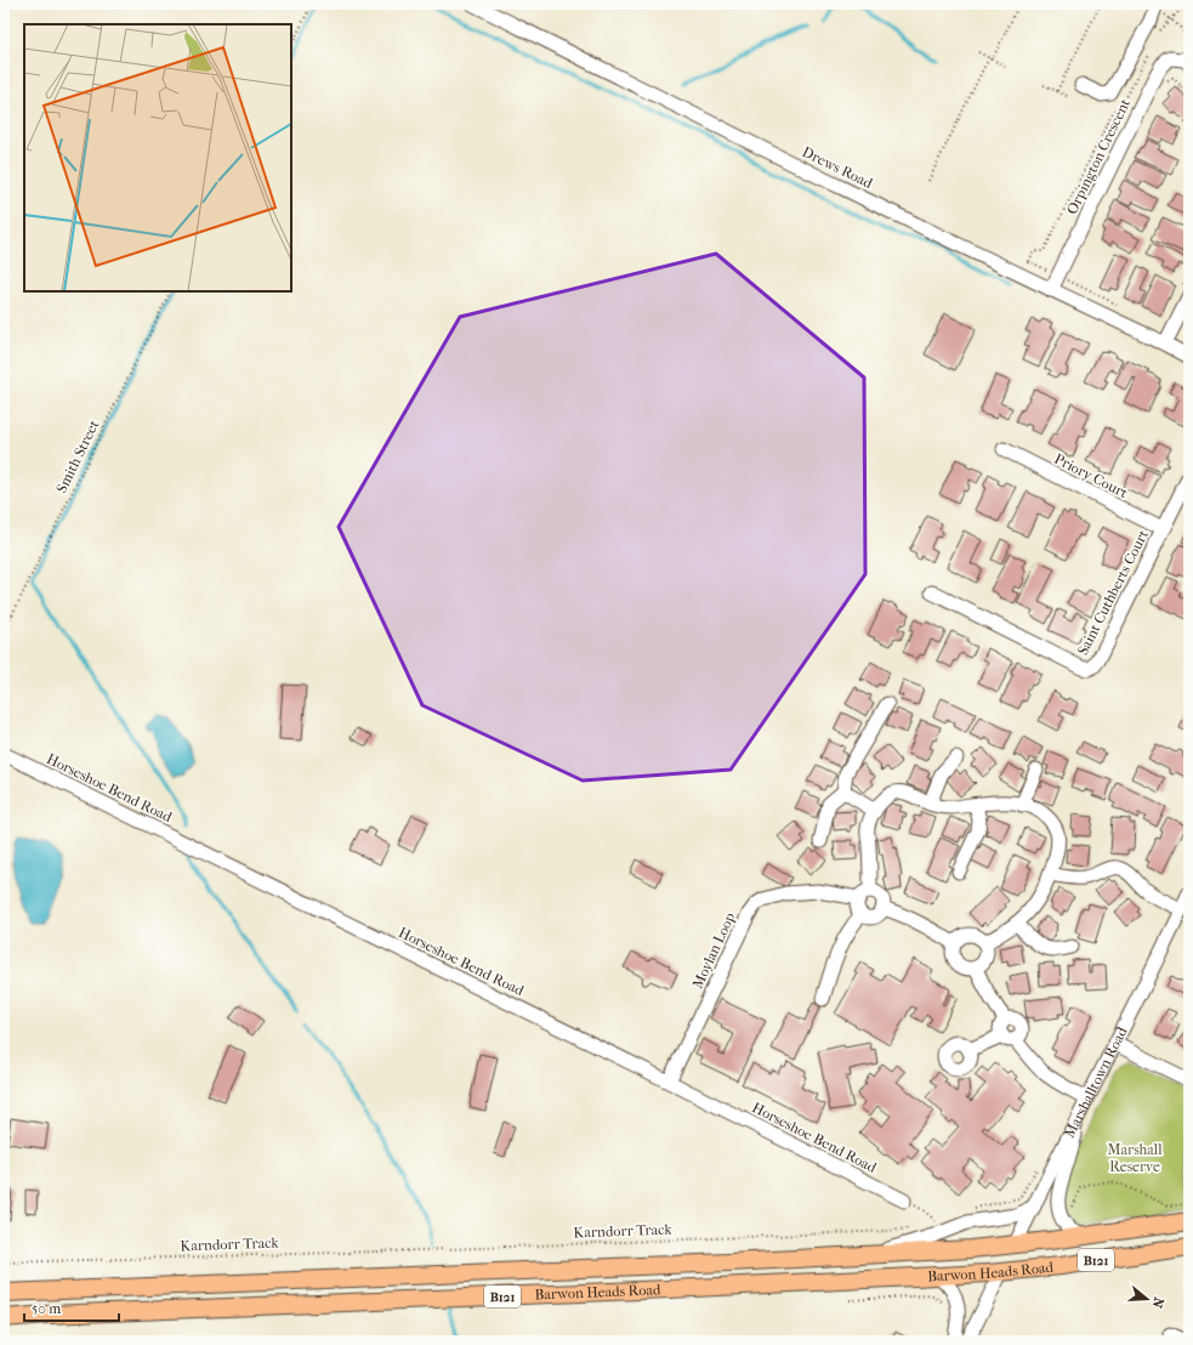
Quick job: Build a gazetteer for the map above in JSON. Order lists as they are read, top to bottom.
{
  "streets": {
    "main road": ["Marshalltown Road", "B121", "Barwon Heads Road"],
    "street": [
      "Orpington Crescent",
      "Drews Road",
      "Priory Court",
      "Saint Cuthberts Court",
      "Horseshoe Bend Road",
      "Moylan Loop"
    ],
    "path": ["Smith Street", "Karndorr Track"]
  },
  "crossings": [
    ["Orpington Crescent", "Drews Road"],
    ["Priory Court", "Saint Cuthberts Court"],
    ["Horseshoe Bend Road", "Moylan Loop"],
    ["Marshalltown Road", "Barwon Heads Road"]
  ],
  "parks": ["Marshall Reserve"],
  "scale_bar": "50 m",
  "north": "right"
}
